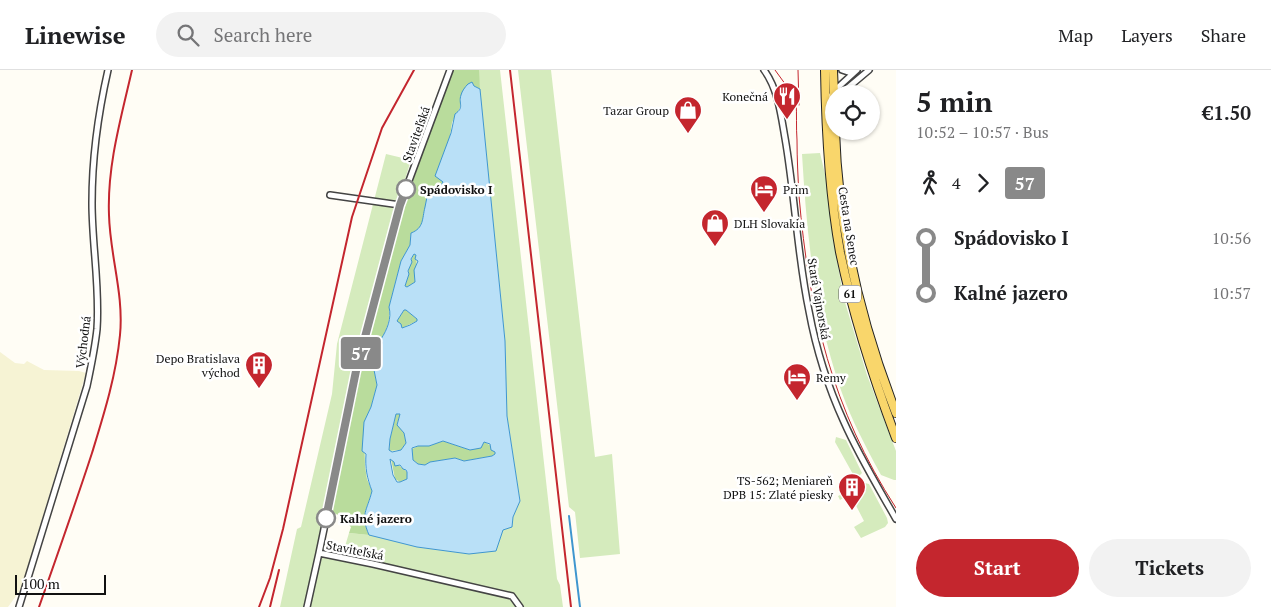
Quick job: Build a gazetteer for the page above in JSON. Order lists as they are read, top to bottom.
{
  "streets": {
    "main road": ["Cesta na Senec", "61"],
    "street": ["Staviteľská", "Stará Vajnorská", "Východná"]
  },
  "places": {
    "restaurant": ["Konečná"],
    "shop": ["Tazar Group", "DLH Slovakia"],
    "other": ["Spádovisko I", "Kalné jazero"],
    "hotel": ["Prim", "Remy"],
    "building": ["Depo Bratislava východ", "TS-562; Meniareň DPB 15: Zlaté piesky"]
  },
  "lines": ["bus line 57"],
  "scale_bar": "100 m",
  "page": {
    "header": "Linewise",
    "search": "Search here",
    "nav": ["Map", "Layers", "Share"],
    "on_map": "57",
    "heading": ["5 min", "10:52 – 10:57 · Bus", "€1.50"],
    "legs": ["4", "57"],
    "list": [
      {
        "name": "Spádovisko I",
        "value": "10:56"
      },
      {
        "name": "Kalné jazero",
        "value": "10:57"
      }
    ],
    "buttons": ["Start", "Tickets"],
    "scale": "100 m"
  }
}
